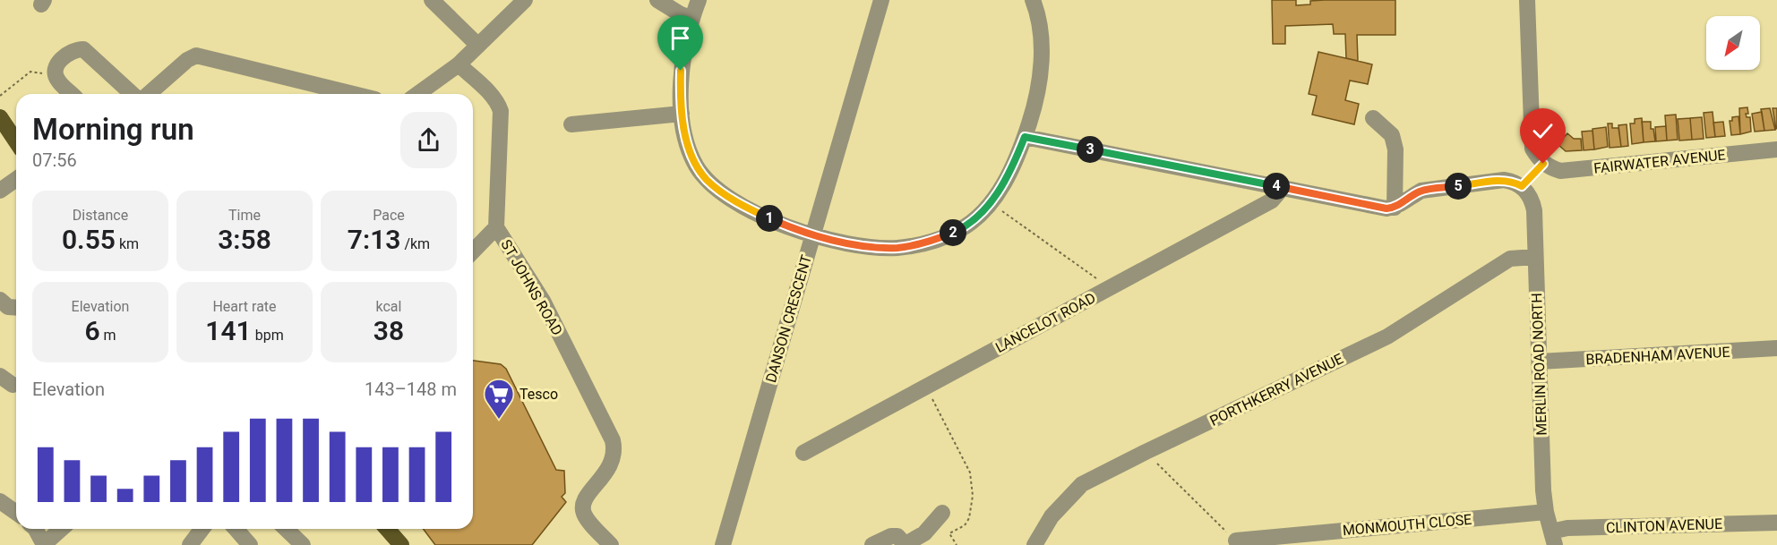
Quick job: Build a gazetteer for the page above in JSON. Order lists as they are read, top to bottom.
{
  "streets": {
    "street": [
      "FAIRWATER AVENUE",
      "ST JOHNS ROAD",
      "DANSON CRESCENT",
      "LANCELOT ROAD",
      "BRADENHAM AVENUE",
      "MERLIN ROAD NORTH",
      "PORTHKERRY AVENUE",
      "MONMOUTH CLOSE",
      "CLINTON AVENUE"
    ]
  },
  "crossings": [
    ["BRADENHAM AVENUE", "MERLIN ROAD NORTH"],
    ["MERLIN ROAD NORTH", "PORTHKERRY AVENUE"],
    ["MERLIN ROAD NORTH", "MONMOUTH CLOSE"],
    ["MERLIN ROAD NORTH", "CLINTON AVENUE"]
  ],
  "places": {
    "supermarket": ["Tesco"]
  },
  "north": "bottom left",
  "page": {
    "heading": ["Morning run", "07:56"],
    "pins": [
      "3",
      "4",
      "5",
      "1",
      "2"
    ],
    "stats": [
      ["Distance", "0.55 km"],
      ["Time", "3:58"],
      ["Pace", "7:13 /km"],
      ["Elevation", "6 m"],
      ["Heart rate", "141 bpm"],
      ["kcal", "38"]
    ],
    "chart": ["Elevation", "143–148 m"]
  }
}
